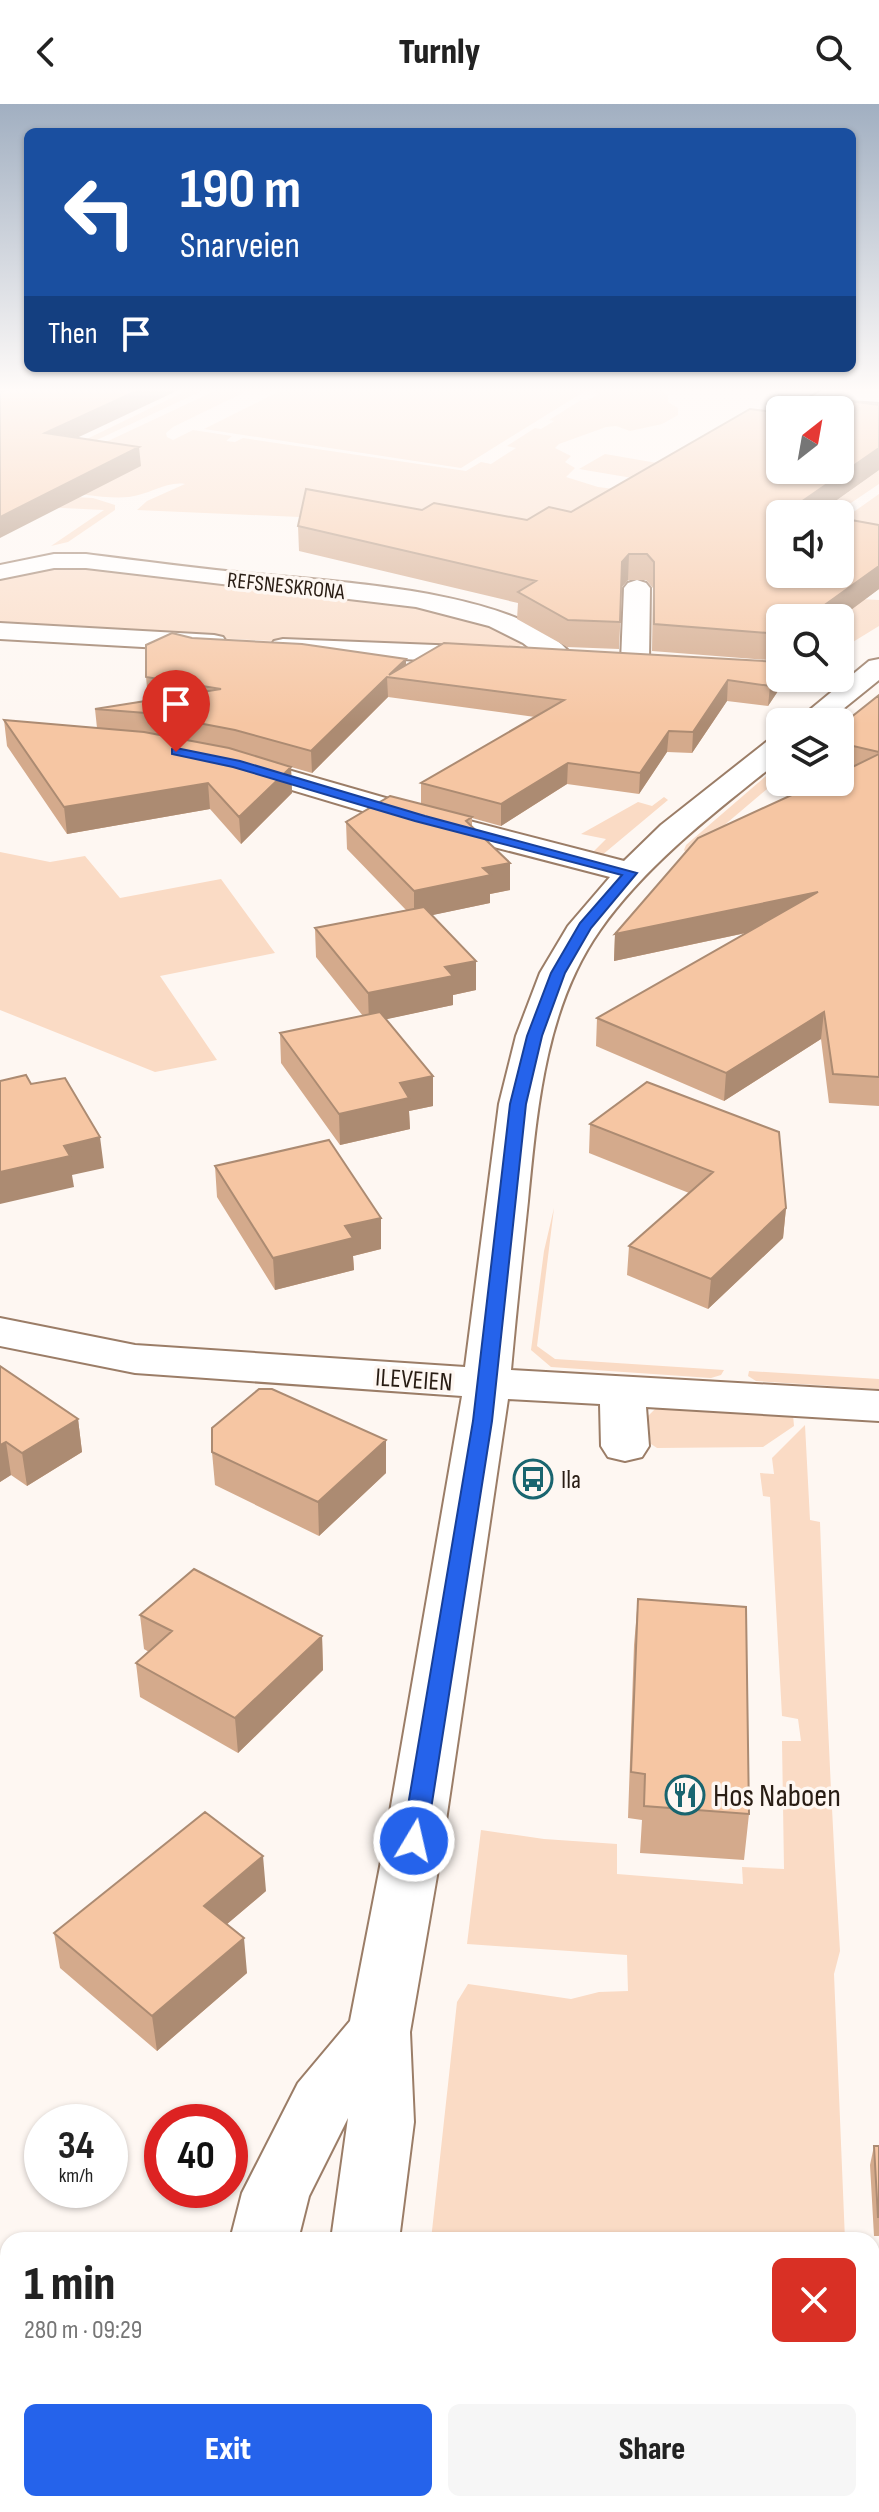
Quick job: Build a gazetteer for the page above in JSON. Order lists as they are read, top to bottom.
{
  "streets": {
    "street": ["REFSNESKRONA", "ILEVEIEN"]
  },
  "places": {
    "bus stop": ["Ila"],
    "restaurant": ["Hos Naboen"]
  },
  "north": "top right",
  "page": {
    "header": "Turnly",
    "turn": ["190 m", "Snarveien"],
    "then": "Then",
    "speed": "34 km/h",
    "limit": "40",
    "heading": ["1 min", "280 m · 09:29"],
    "buttons": ["Exit", "Share"]
  }
}
